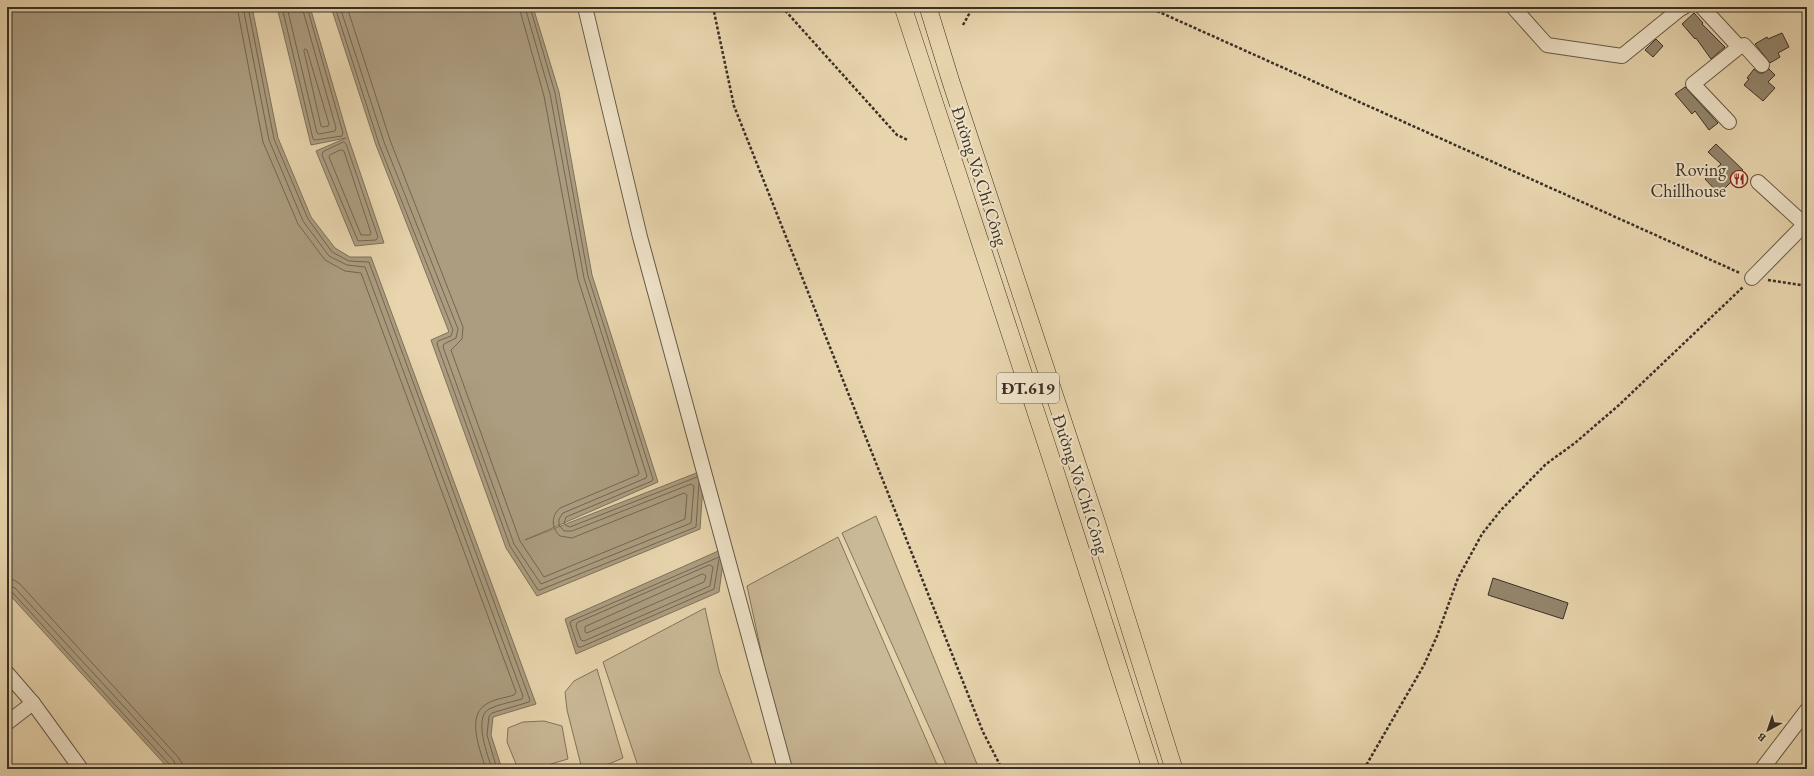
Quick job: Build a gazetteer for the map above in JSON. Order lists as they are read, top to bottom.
{
  "streets": {
    "main road": ["Đường Võ Chí Công", "ĐT.619"]
  },
  "places": {
    "restaurant": ["Roving Chillhouse"]
  },
  "north": "bottom left"
}
